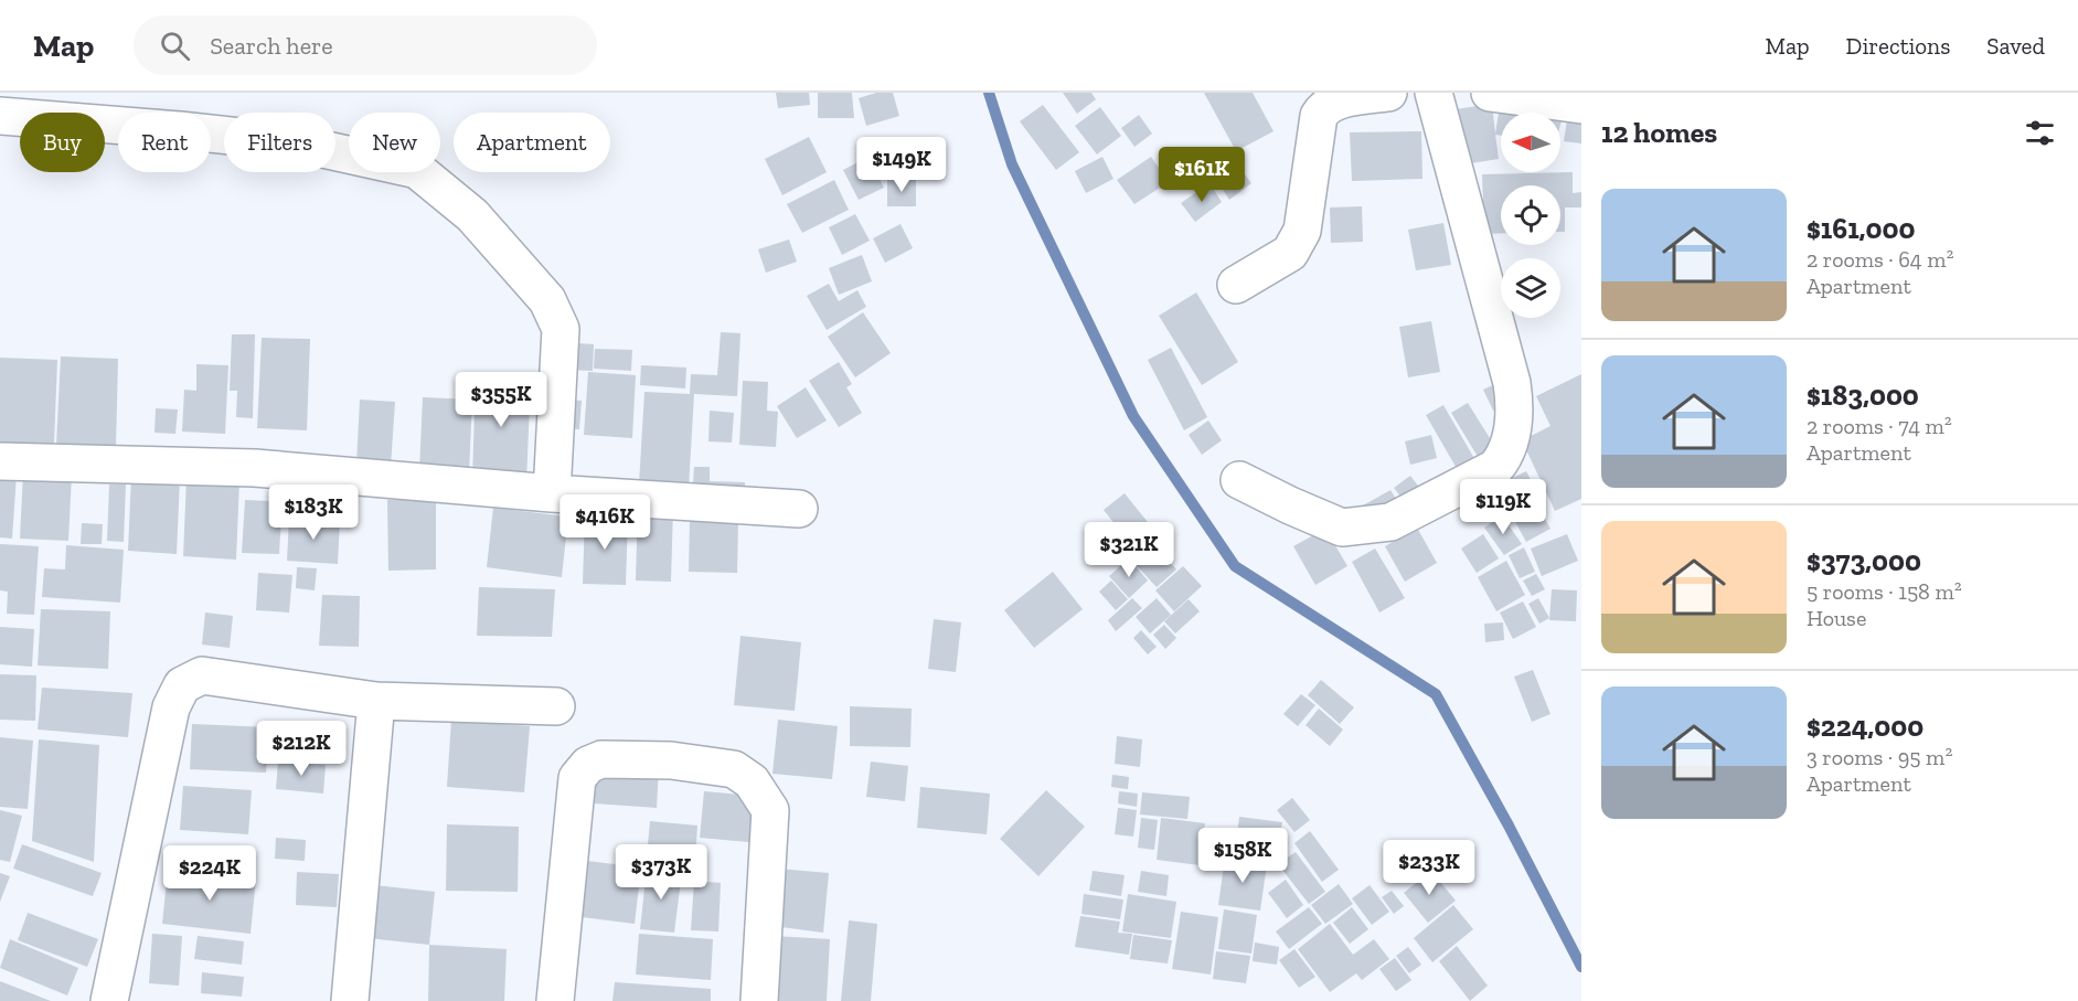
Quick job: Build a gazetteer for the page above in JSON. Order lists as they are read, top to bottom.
{
  "north": "left",
  "page": {
    "header": "Map",
    "search": "Search here",
    "nav": ["Map", "Directions", "Saved"],
    "heading": "12 homes",
    "chip": [
      "Buy",
      "Rent",
      "Filters",
      "New",
      "Apartment"
    ],
    "price": [
      "$149K",
      "$161K",
      "$355K",
      "$119K",
      "$183K",
      "$416K",
      "$321K",
      "$212K",
      "$158K",
      "$233K",
      "$373K",
      "$224K"
    ],
    "list": [
      {
        "name": "$161,000",
        "note": "2 rooms · 64 m² · Apartment"
      },
      {
        "name": "$183,000",
        "note": "2 rooms · 74 m² · Apartment"
      },
      {
        "name": "$373,000",
        "note": "5 rooms · 158 m² · House"
      },
      {
        "name": "$224,000",
        "note": "3 rooms · 95 m² · Apartment"
      }
    ]
  }
}
